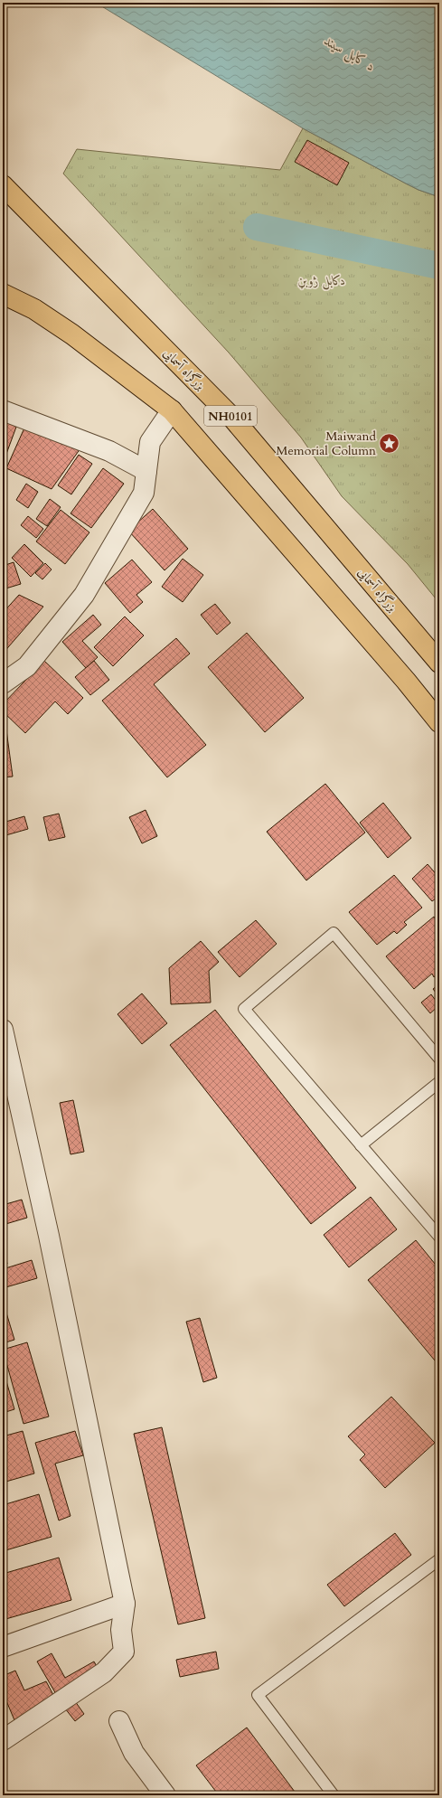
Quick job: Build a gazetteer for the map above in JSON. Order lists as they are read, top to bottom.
{
  "streets": {
    "highway": ["بزرگراه آسمایی", "NH0101"]
  },
  "water": ["د کابل سيند"],
  "parks": ["دکابل ژوبڼ"],
  "places": {
    "place": ["Maiwand Memorial Column"]
  }
}
